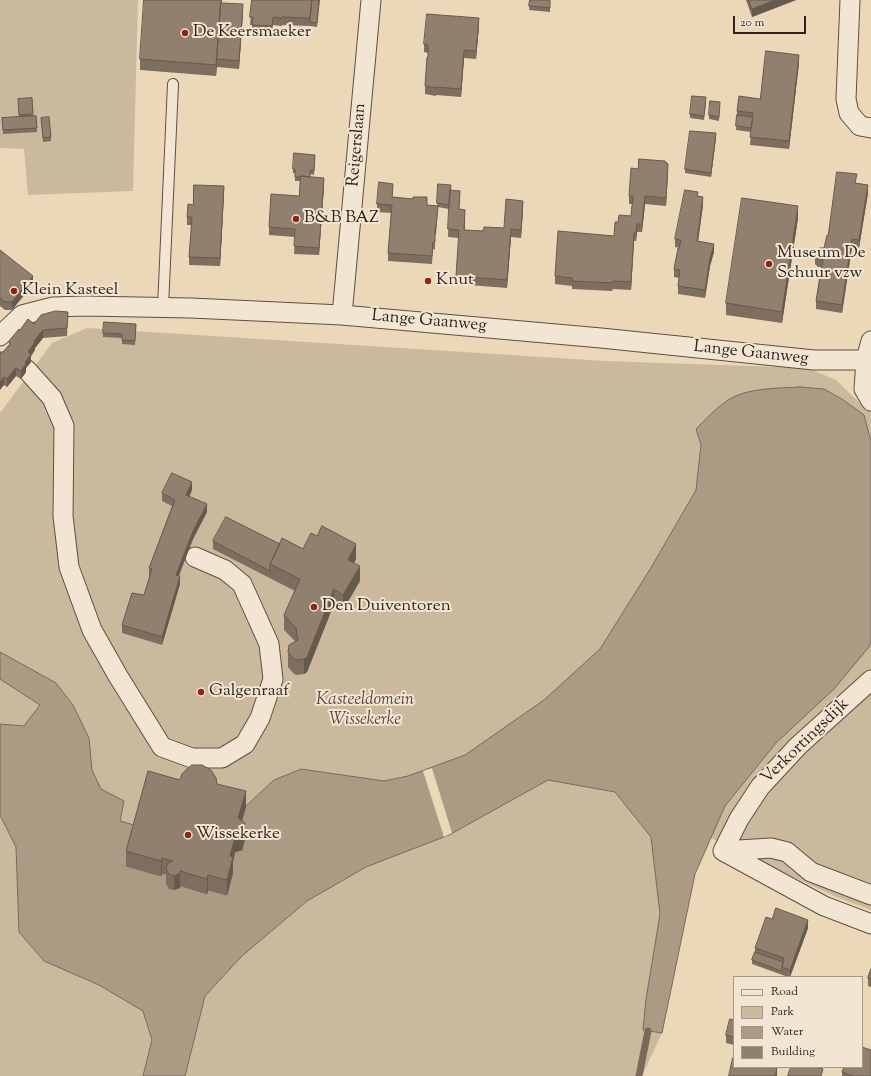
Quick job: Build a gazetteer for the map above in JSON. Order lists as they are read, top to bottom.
{
  "streets": {
    "street": ["Reigerslaan", "Lange Gaanweg", "Verkortingsdijk"]
  },
  "crossings": [
    ["Reigerslaan", "Lange Gaanweg"]
  ],
  "parks": ["Kasteeldomein Wissekerke"],
  "places": [
    "De Keersmaeker",
    "B&B BAZ",
    "Museum De Schuur vzw",
    "Knut",
    "Klein Kasteel",
    "Den Duiventoren",
    "Galgenraaf",
    "Wissekerke"
  ],
  "legend": [
    "Road",
    "Park",
    "Water",
    "Building"
  ],
  "scale_bar": "20 m"
}
